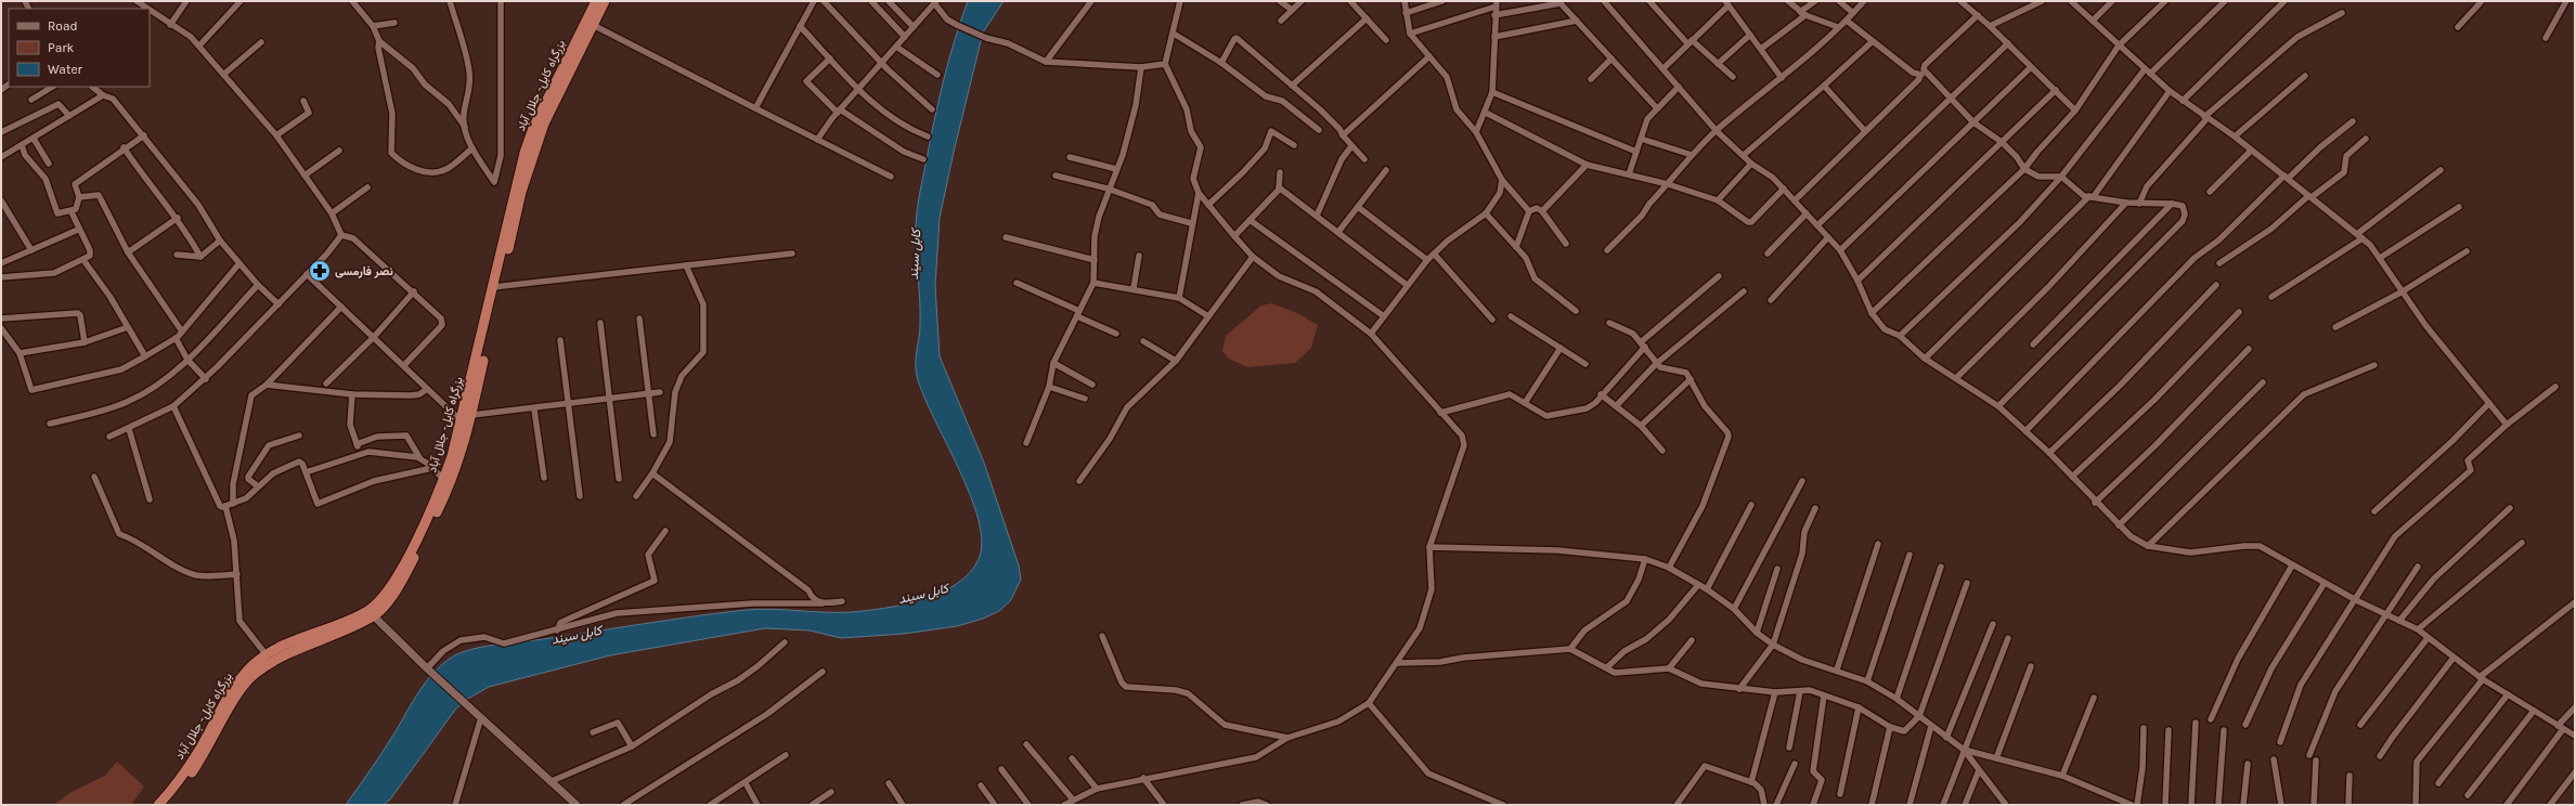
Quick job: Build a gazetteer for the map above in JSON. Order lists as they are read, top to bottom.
{
  "streets": {
    "highway": ["بزرگراه کابل- جلال آباد"]
  },
  "water": ["کابل سيند"],
  "places": {
    "pharmacy": ["نصر فارمسی"]
  },
  "legend": ["Road", "Park", "Water"]
}
